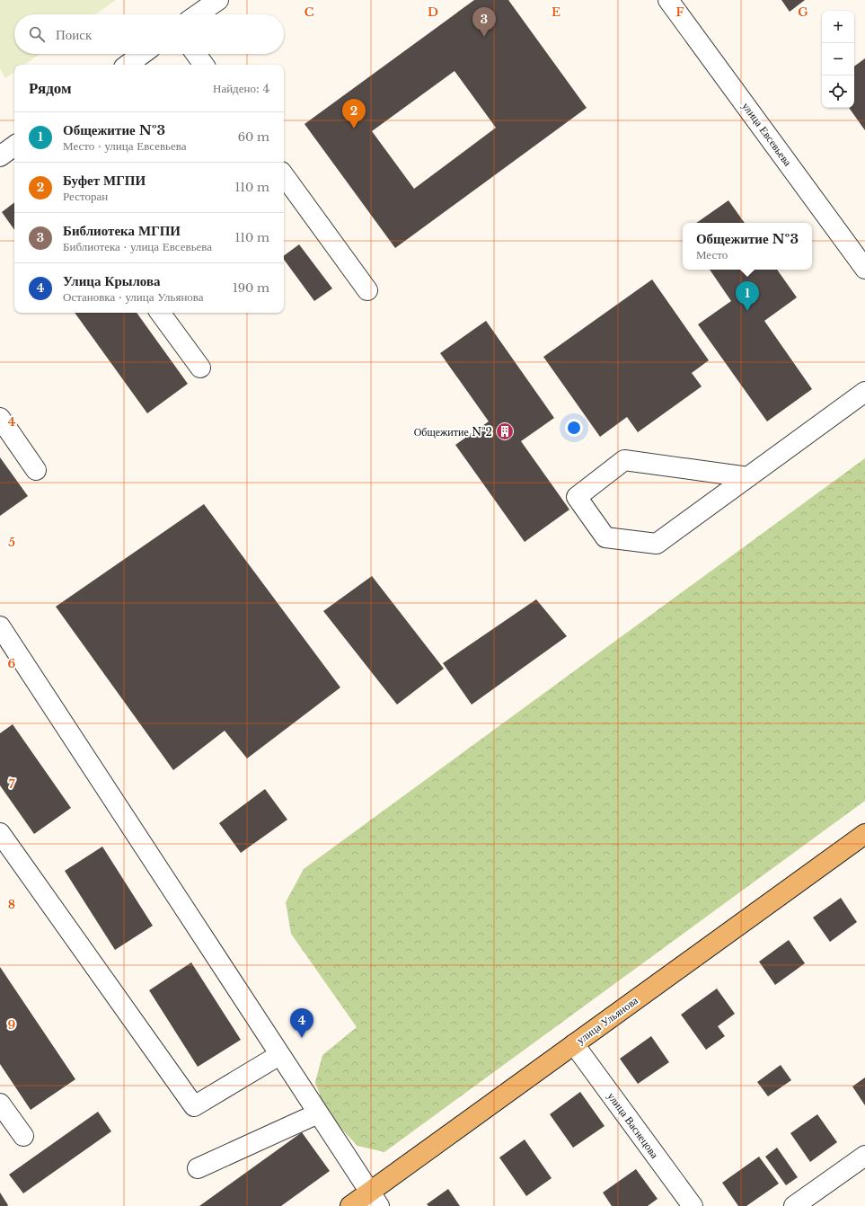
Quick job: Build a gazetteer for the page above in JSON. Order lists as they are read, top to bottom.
{
  "streets": {
    "main road": ["улица Ульянова"],
    "street": ["улица Евсевьева", "улица Васнецова"]
  },
  "crossings": [
    ["улица Ульянова", "улица Васнецова"]
  ],
  "places": {
    "building": ["Общежитие №2"]
  },
  "page": {
    "pins": [
      "3",
      "2",
      "1",
      "4"
    ],
    "map_buttons": ["+", "−"],
    "search": "Поиск",
    "heading": ["Рядом", "Найдено: 4"],
    "list": [
      {
        "mark": "1",
        "name": "Общежитие №3",
        "note": "Место · улица Евсевьева",
        "value": "60 m"
      },
      {
        "mark": "2",
        "name": "Буфет МГПИ",
        "note": "Ресторан",
        "value": "110 m"
      },
      {
        "mark": "3",
        "name": "Библиотека МГПИ",
        "note": "Библиотека · улица Евсевьева",
        "value": "110 m"
      },
      {
        "mark": "4",
        "name": "Улица Крылова",
        "note": "Остановка · улица Ульянова",
        "value": "190 m"
      }
    ],
    "popup": ["Общежитие №3", "Место"]
  },
  "grid": {
    "columns": [
      "C",
      "D",
      "E",
      "F",
      "G"
    ],
    "rows": [
      "4",
      "5",
      "6",
      "7",
      "8",
      "9"
    ]
  }
}
